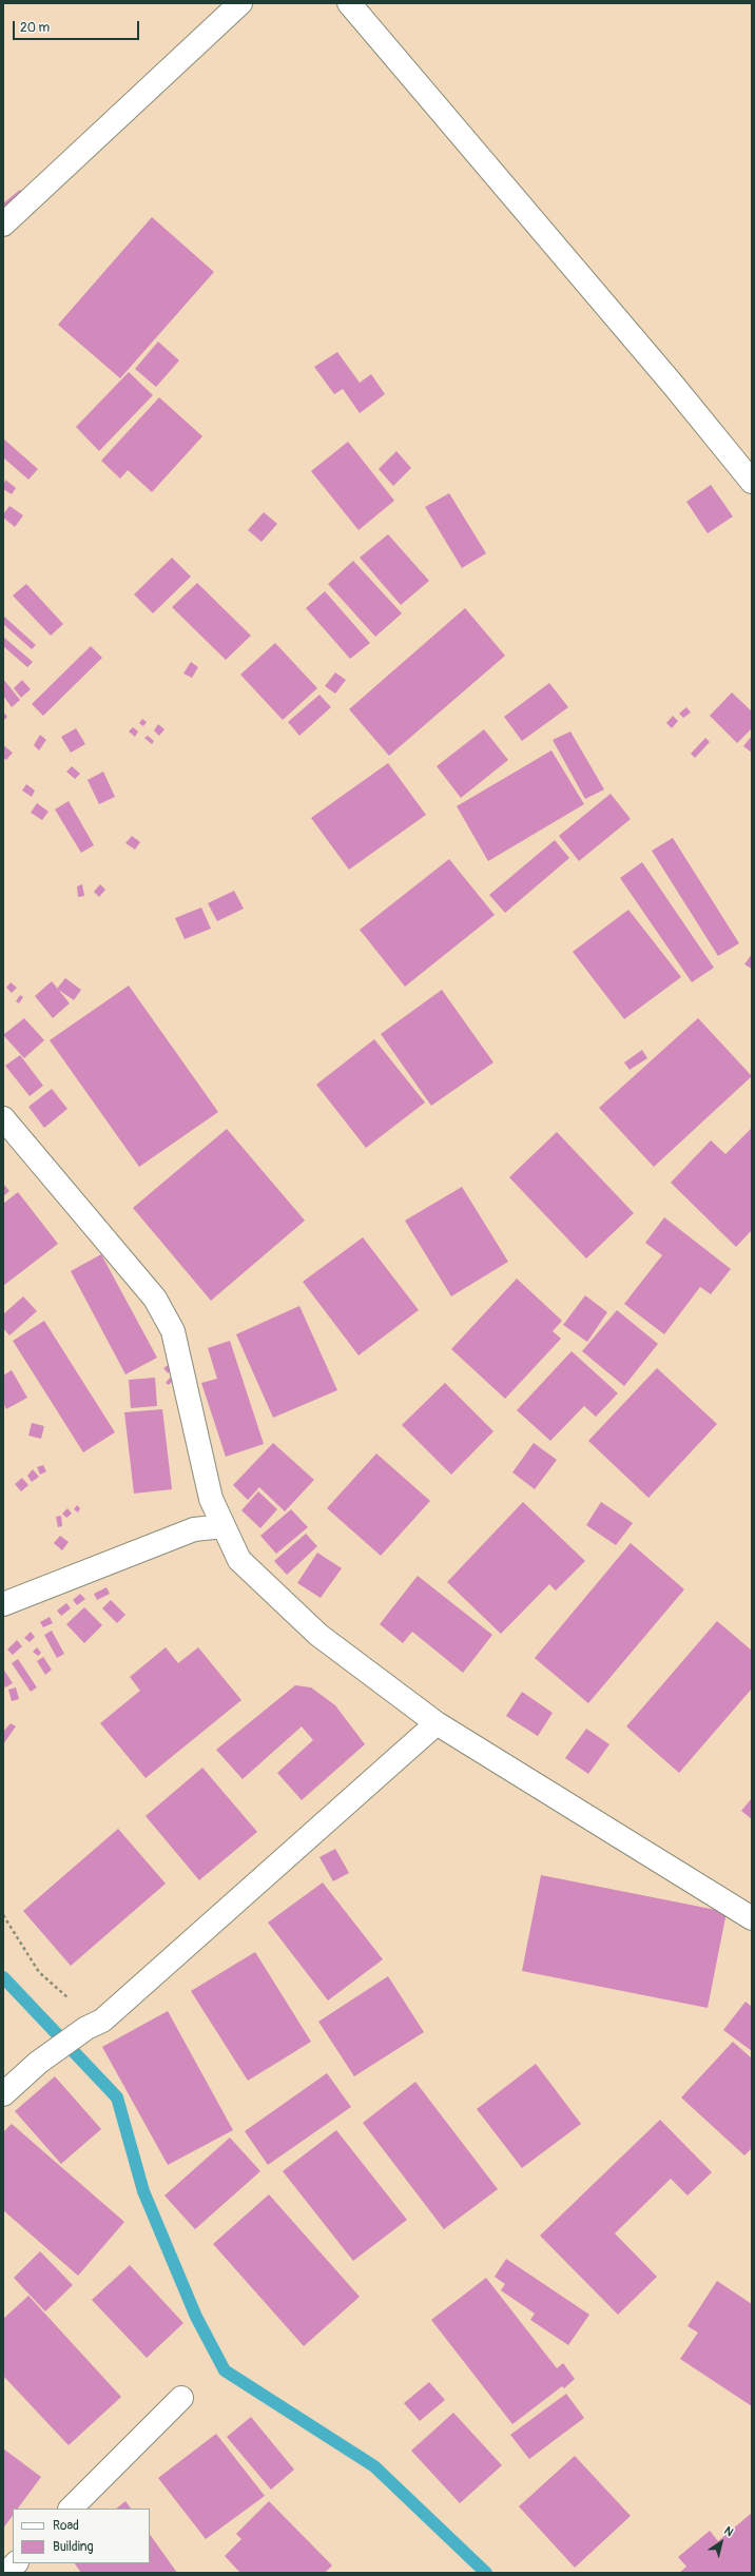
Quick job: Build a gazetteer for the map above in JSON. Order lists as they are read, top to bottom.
{
  "legend": ["Road", "Building"],
  "scale_bar": "20 m",
  "north": "top right"
}
